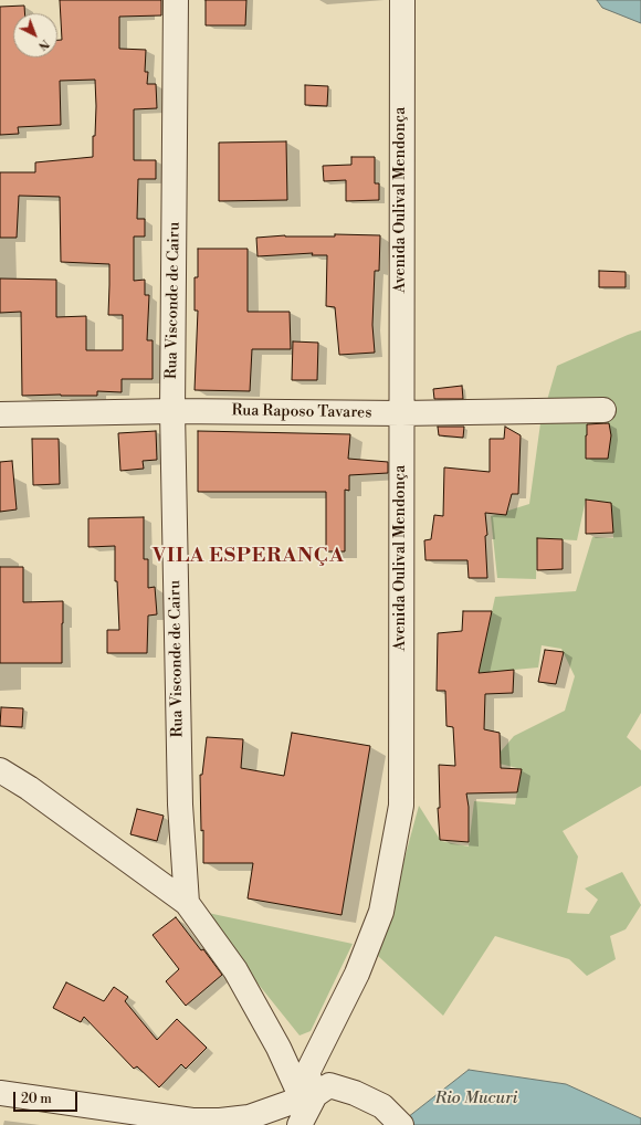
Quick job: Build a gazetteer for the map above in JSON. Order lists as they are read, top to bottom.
{
  "streets": {
    "street": ["Avenida Oulival Mendonça", "Rua Visconde de Cairu", "Rua Raposo Tavares"]
  },
  "crossings": [
    ["Avenida Oulival Mendonça", "Rua Raposo Tavares"],
    ["Rua Visconde de Cairu", "Rua Raposo Tavares"]
  ],
  "districts": ["VILA ESPERANÇA"],
  "water": ["Rio Mucuri"],
  "scale_bar": "20 m",
  "north": "bottom right"
}
